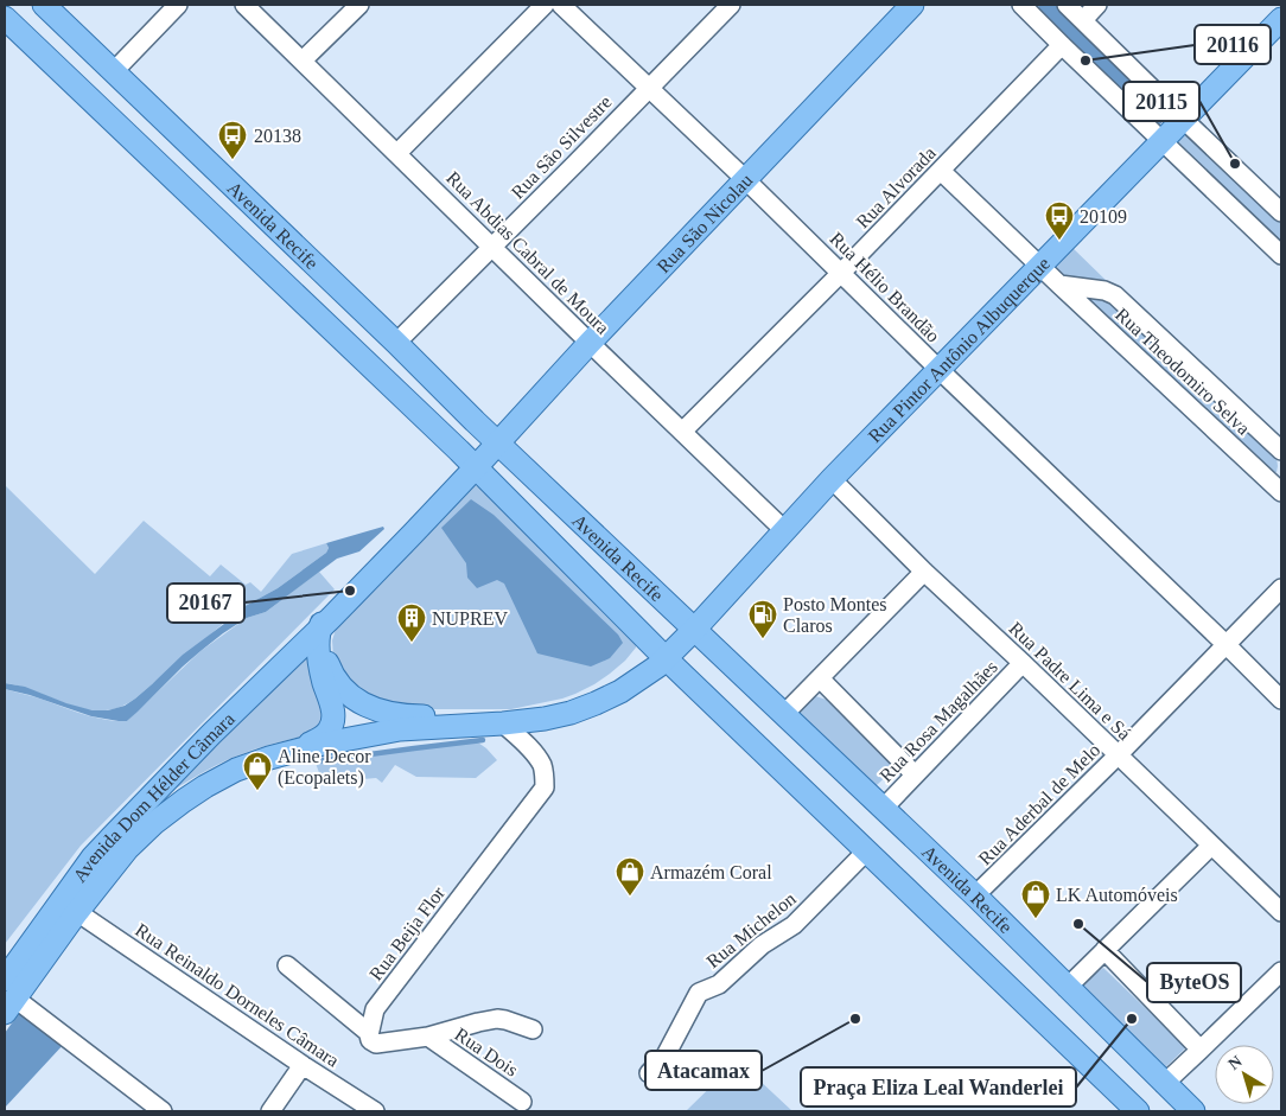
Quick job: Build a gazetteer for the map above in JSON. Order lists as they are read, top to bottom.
{
  "streets": {
    "main road": [
      "Rua São Nicolau",
      "Avenida Recife",
      "Rua Pintor Antônio Albuquerque",
      "Avenida Dom Hélder Câmara"
    ],
    "street": [
      "Rua São Silvestre",
      "Rua Alvorada",
      "Rua Abdias Cabral de Moura",
      "Rua Hélio Brandão",
      "Rua Theodomiro Selva",
      "Rua Padre Lima e Sá",
      "Rua Rosa Magalhães",
      "Rua Aderbal de Melo",
      "Rua Michelon",
      "Rua Beija Flor",
      "Rua Reinaldo Dorneles Câmara",
      "Rua Dois"
    ]
  },
  "crossings": [
    ["Rua São Silvestre", "Avenida Recife"],
    ["Rua São Silvestre", "Rua Abdias Cabral de Moura"],
    ["Rua São Silvestre", "Rua Hélio Brandão"],
    ["Rua Alvorada", "Rua Abdias Cabral de Moura"],
    ["Rua Alvorada", "Rua Hélio Brandão"],
    ["Rua Alvorada", "Rua Theodomiro Selva"],
    ["Rua São Nicolau", "Avenida Recife"],
    ["Rua São Nicolau", "Rua Abdias Cabral de Moura"],
    ["Rua São Nicolau", "Rua Hélio Brandão"],
    ["Rua São Nicolau", "Avenida Dom Hélder Câmara"],
    ["Avenida Recife", "Rua Pintor Antônio Albuquerque"],
    ["Avenida Recife", "Rua Rosa Magalhães"],
    ["Avenida Recife", "Avenida Dom Hélder Câmara"],
    ["Avenida Recife", "Rua Aderbal de Melo"],
    ["Avenida Recife", "Rua Michelon"],
    ["Rua Abdias Cabral de Moura", "Rua Pintor Antônio Albuquerque"],
    ["Rua Hélio Brandão", "Rua Pintor Antônio Albuquerque"],
    ["Rua Hélio Brandão", "Rua Aderbal de Melo"],
    ["Rua Pintor Antônio Albuquerque", "Rua Theodomiro Selva"],
    ["Rua Pintor Antônio Albuquerque", "Rua Padre Lima e Sá"],
    ["Rua Pintor Antônio Albuquerque", "Avenida Dom Hélder Câmara"],
    ["Rua Padre Lima e Sá", "Rua Rosa Magalhães"],
    ["Rua Padre Lima e Sá", "Rua Aderbal de Melo"],
    ["Avenida Dom Hélder Câmara", "Rua Beija Flor"],
    ["Avenida Dom Hélder Câmara", "Rua Reinaldo Dorneles Câmara"]
  ],
  "places": {
    "other": [
      "20116",
      "20115",
      "20167",
      "ByteOS",
      "Atacamax",
      "Praça Eliza Leal Wanderlei"
    ],
    "bus stop": ["20138", "20109"],
    "fuel station": ["Posto Montes Claros"],
    "building": ["NUPREV"],
    "shop": ["Aline Decor (Ecopalets)", "Armazém Coral", "LK Automóveis"]
  },
  "north": "top left"
}
